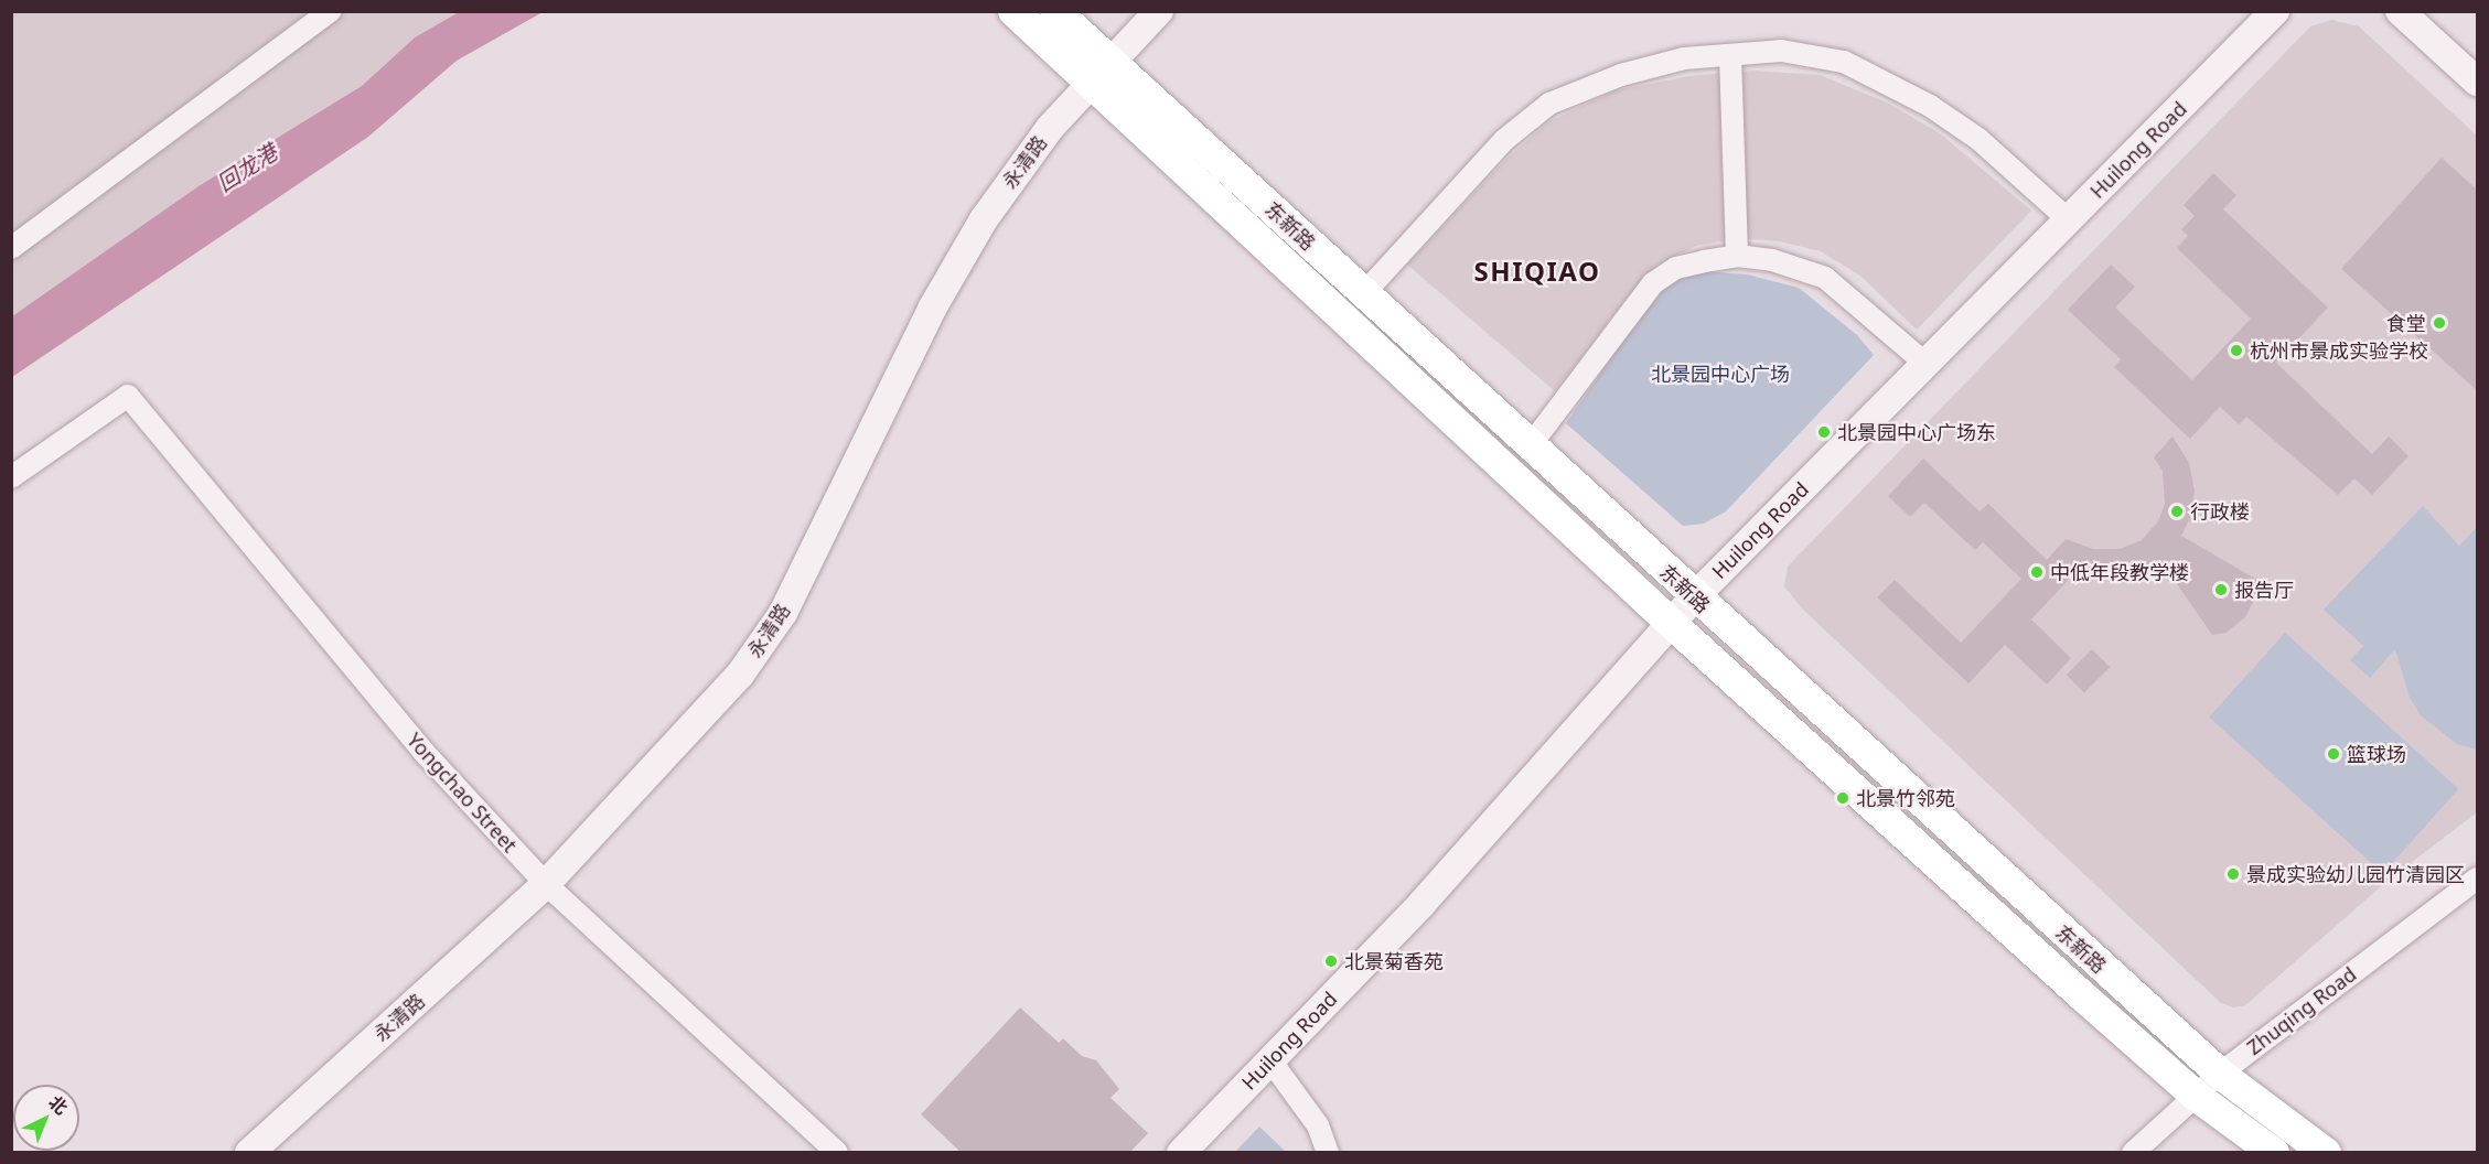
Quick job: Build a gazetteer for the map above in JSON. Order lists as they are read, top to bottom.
{
  "streets": {
    "main road": ["东新路"],
    "street": [
      "Huilong Road",
      "永清路",
      "Yongchao Street",
      "Zhuqing Road"
    ]
  },
  "crossings": [
    ["Huilong Road", "东新路"],
    ["永清路", "东新路"],
    ["永清路", "Yongchao Street"],
    ["东新路", "Zhuqing Road"]
  ],
  "districts": ["SHIQIAO"],
  "water": ["回龙港"],
  "parks": ["北景园中心广场"],
  "places": [
    "食堂",
    "杭州市景成实验学校",
    "北景园中心广场东",
    "行政楼",
    "中低年段教学楼",
    "报告厅",
    "篮球场",
    "北景竹邻苑",
    "景成实验幼儿园竹清园区",
    "北景菊香苑"
  ],
  "north": "top right"
}
